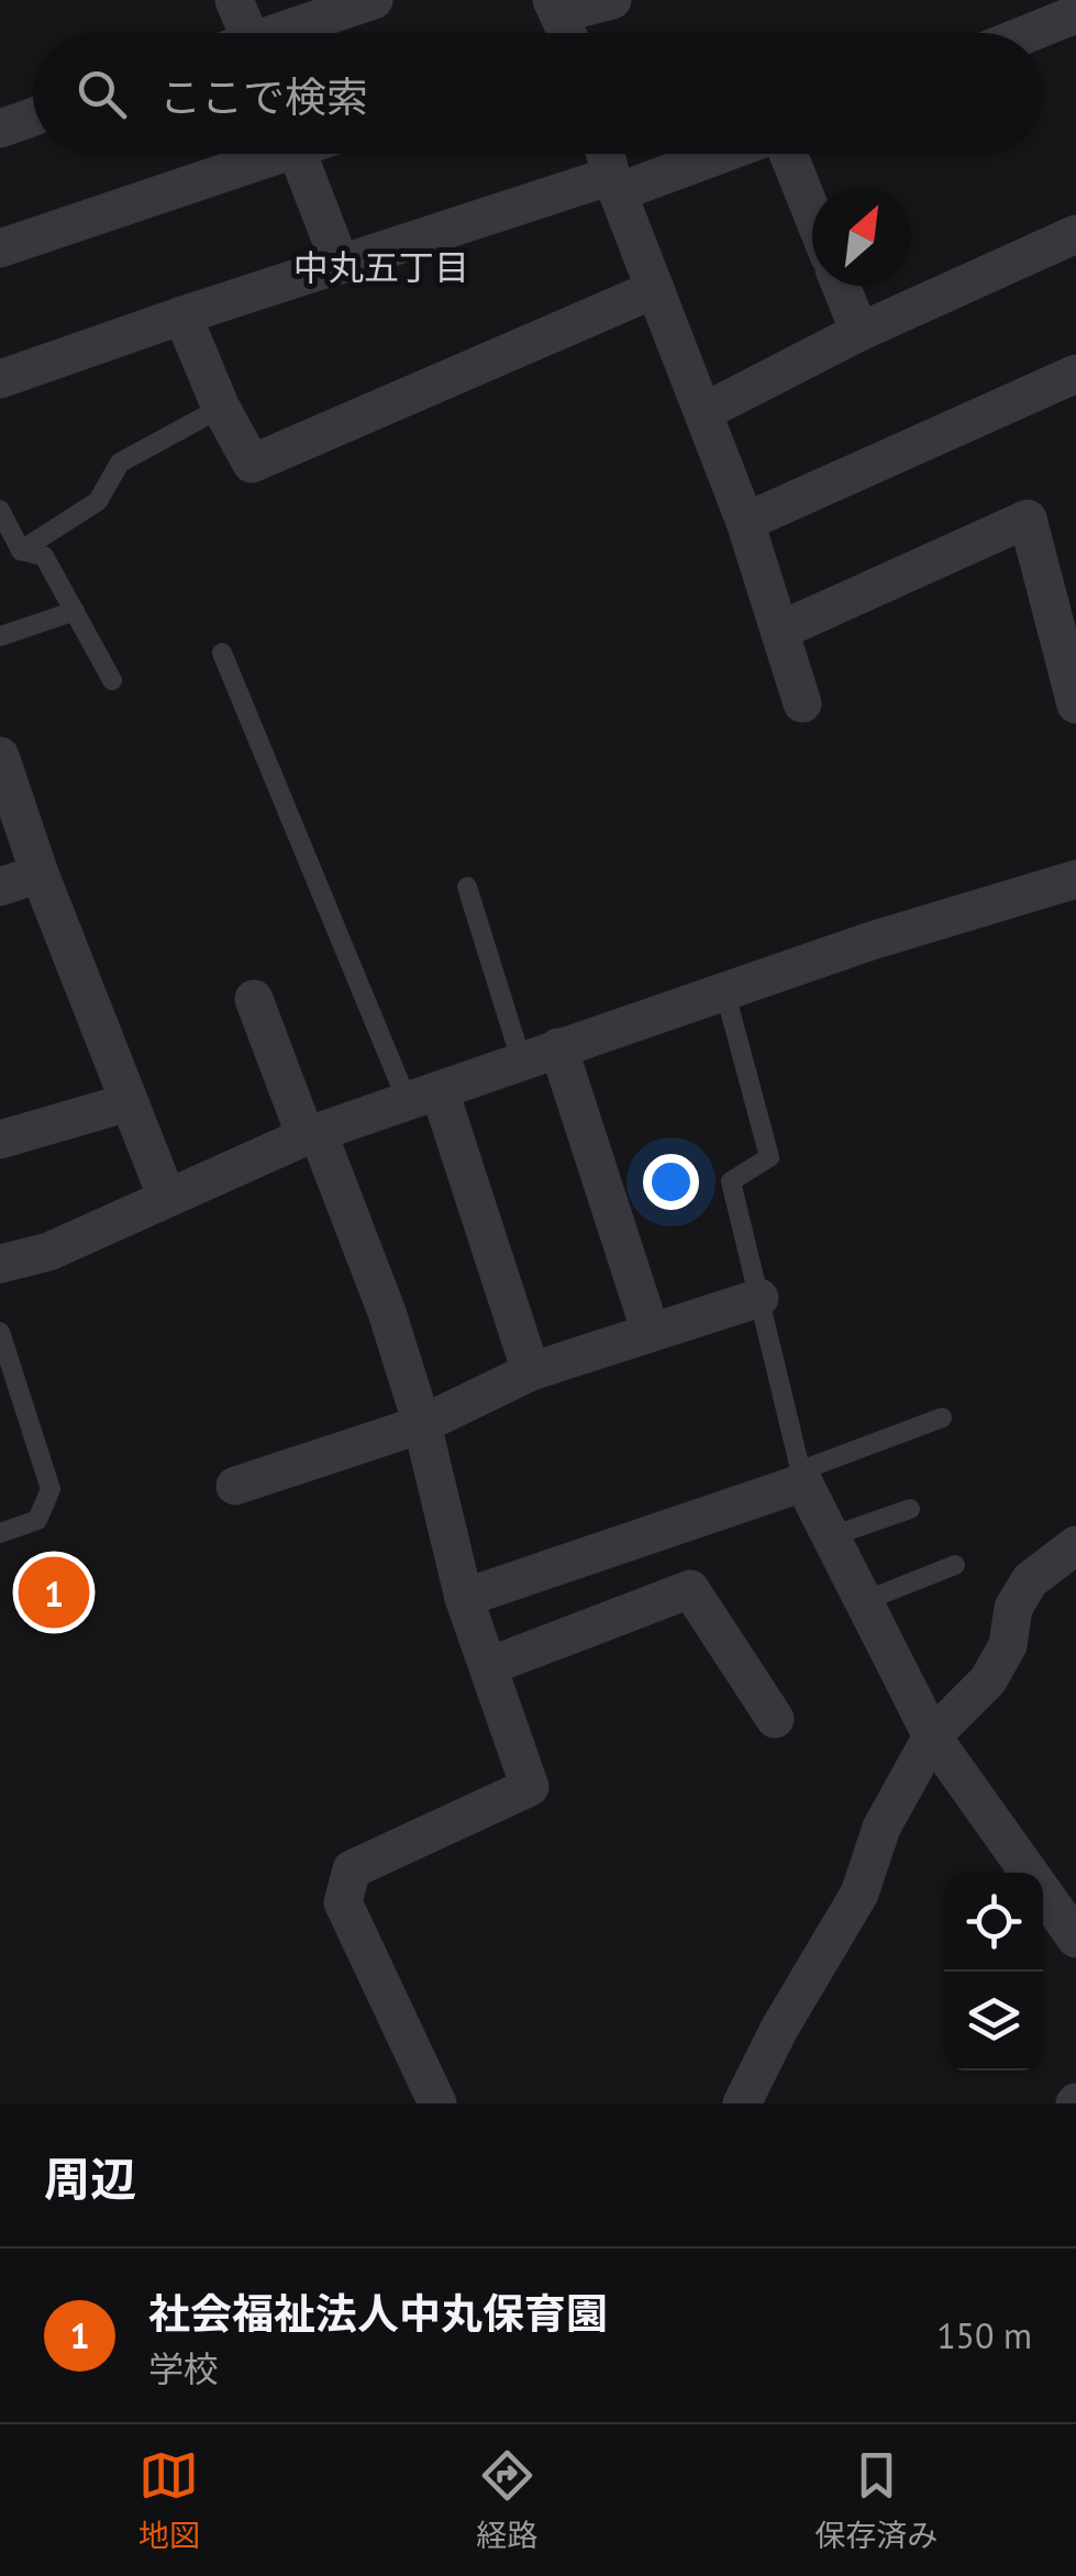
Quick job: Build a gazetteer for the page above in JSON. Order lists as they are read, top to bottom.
{
  "districts": ["中丸五丁目"],
  "north": "top right",
  "page": {
    "search": "ここで検索",
    "pins": "1",
    "heading": "周辺",
    "list": [
      {
        "mark": "1",
        "name": "社会福祉法人中丸保育園",
        "note": "学校",
        "value": "150 m"
      }
    ],
    "nav": ["地図", "経路", "保存済み"]
  }
}
